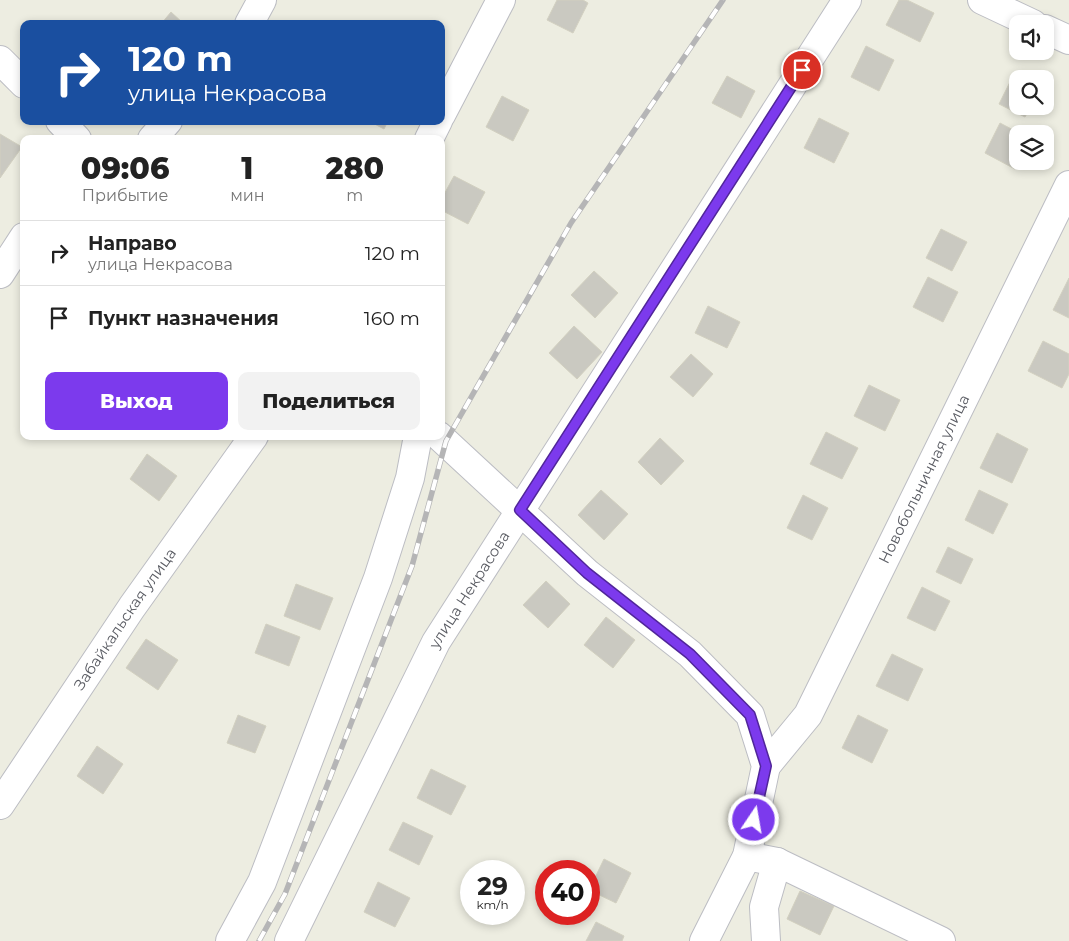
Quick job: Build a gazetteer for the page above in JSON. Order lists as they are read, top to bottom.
{
  "streets": {
    "street": ["Новобольничная улица", "улица Некрасова", "Забайкальская улица"]
  },
  "page": {
    "turn": ["120 m", "улица Некрасова"],
    "eta": [
      "09:06",
      "Прибытие",
      "1",
      "мин",
      "280",
      "m"
    ],
    "list": [
      {
        "name": "Направо",
        "note": "улица Некрасова",
        "value": "120 m"
      },
      {
        "name": "Пункт назначения",
        "value": "160 m"
      }
    ],
    "buttons": ["Выход", "Поделиться"],
    "speed": "29 km/h",
    "limit": "40"
  }
}
